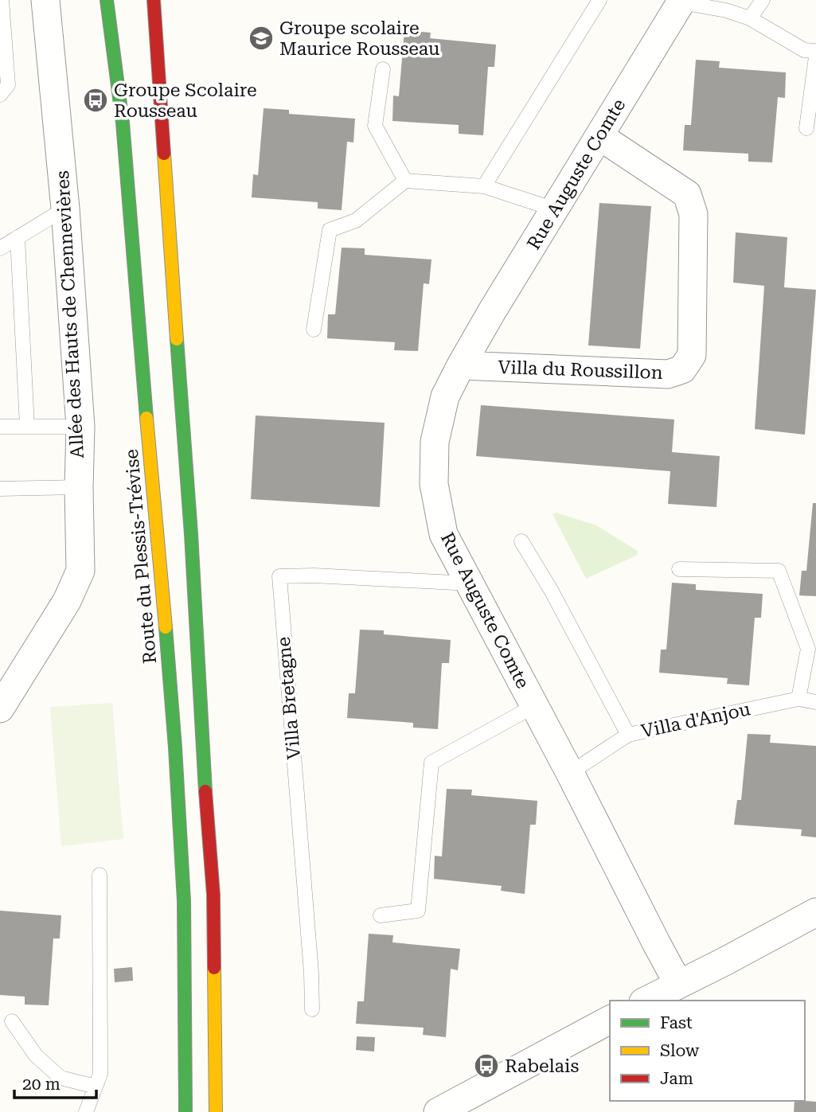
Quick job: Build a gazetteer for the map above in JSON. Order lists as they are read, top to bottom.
{
  "streets": {
    "main road": ["Route du Plessis-Trévise"],
    "street": ["Rue Auguste Comte", "Allée des Hauts de Chennevières", "Villa du Roussillon"],
    "lane": ["Villa Bretagne", "Villa d'Anjou"]
  },
  "crossings": [
    ["Rue Auguste Comte", "Villa du Roussillon"],
    ["Rue Auguste Comte", "Villa Bretagne"],
    ["Rue Auguste Comte", "Villa d'Anjou"]
  ],
  "places": {
    "school or university": ["Groupe scolaire Maurice Rousseau"],
    "bus stop": ["Groupe Scolaire Rousseau", "Rabelais"]
  },
  "legend": ["Fast", "Slow", "Jam"],
  "scale_bar": "20 m"
}
